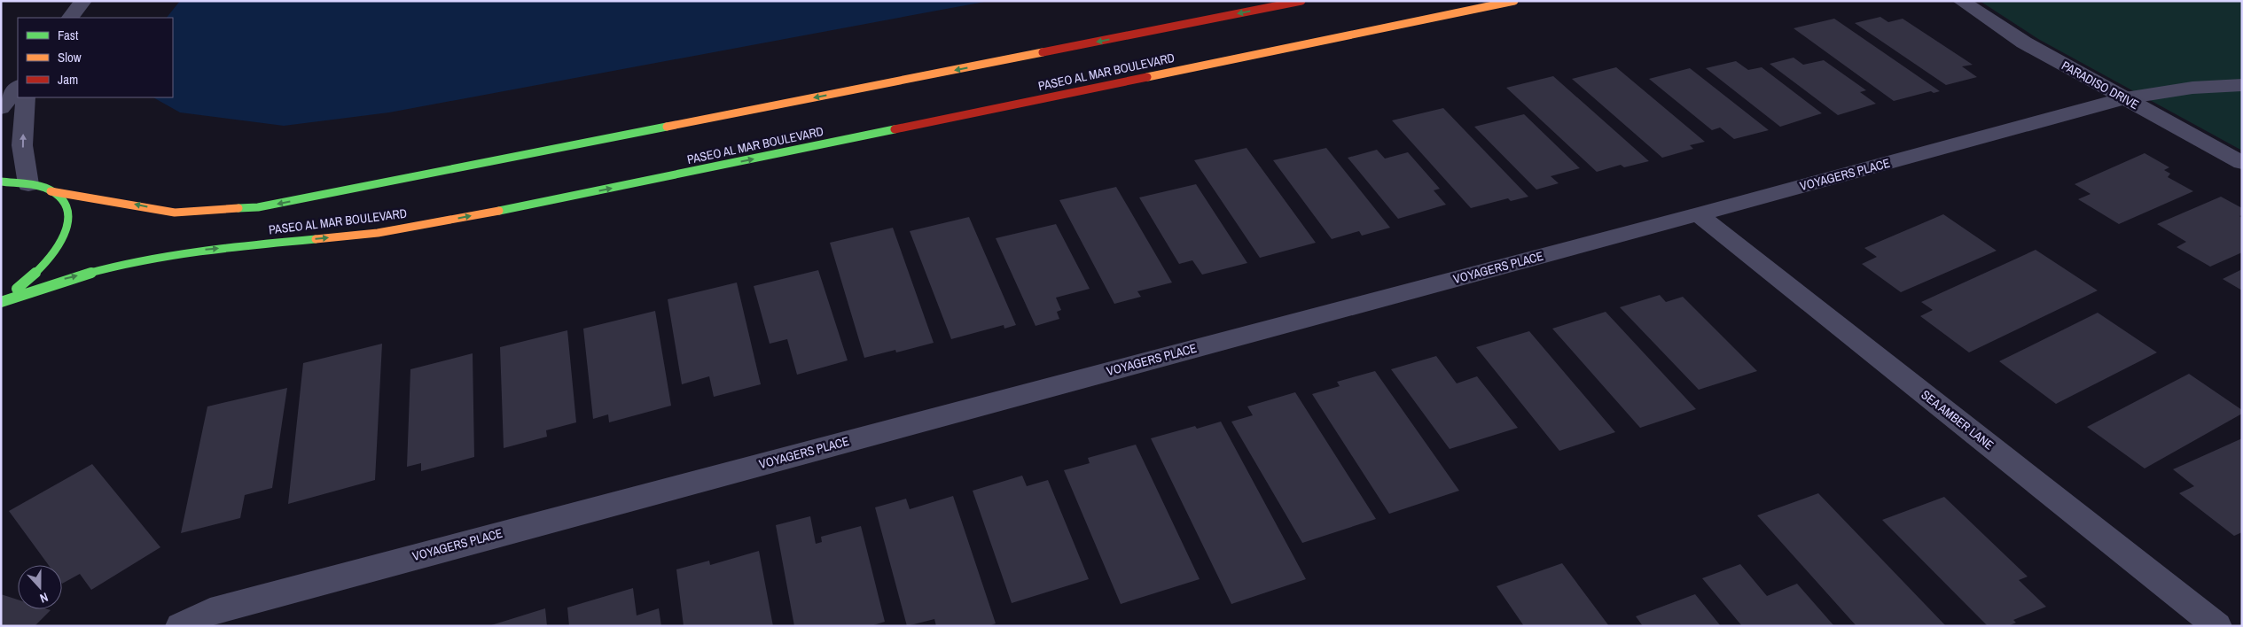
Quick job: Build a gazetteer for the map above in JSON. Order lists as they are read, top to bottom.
{
  "streets": {
    "main road": ["PASEO AL MAR BOULEVARD"],
    "street": ["PARADISO DRIVE", "VOYAGERS PLACE", "SEA AMBER LANE"]
  },
  "crossings": [
    ["PARADISO DRIVE", "VOYAGERS PLACE"],
    ["VOYAGERS PLACE", "SEA AMBER LANE"]
  ],
  "legend": ["Fast", "Slow", "Jam"],
  "north": "bottom"
}
